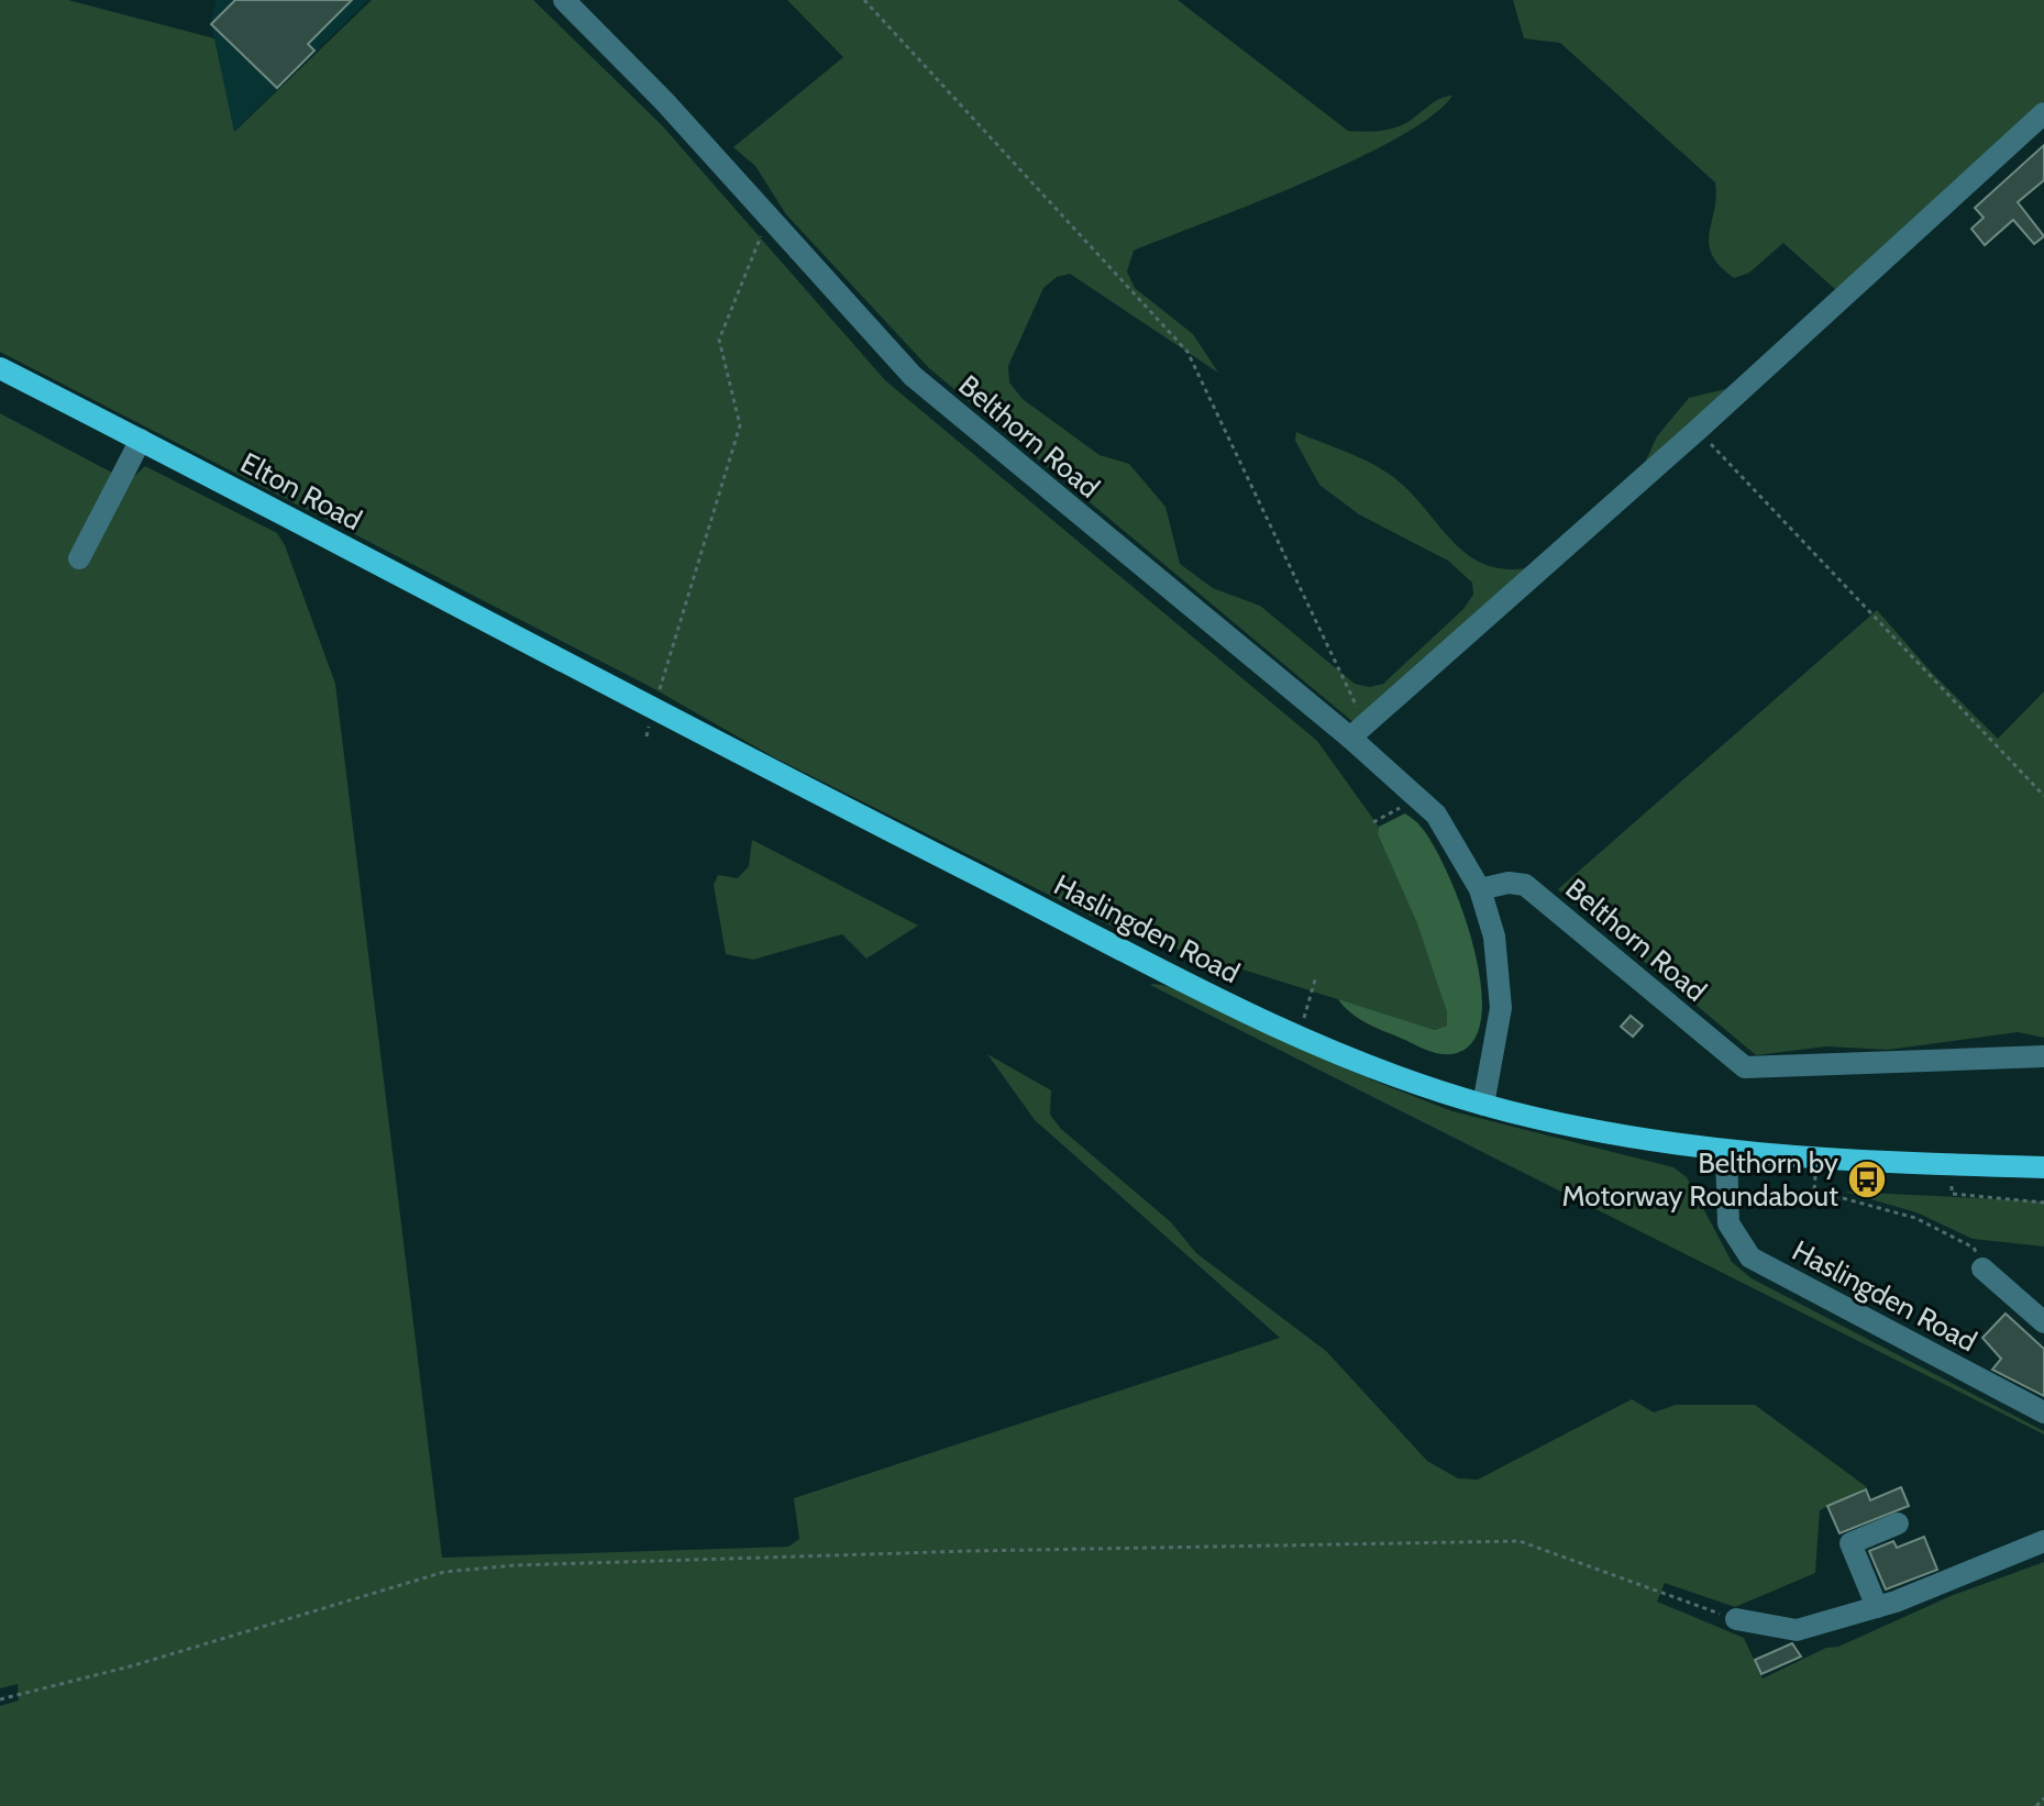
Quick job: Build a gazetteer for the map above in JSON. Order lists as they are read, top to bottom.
{
  "streets": {
    "main road": ["Elton Road", "Haslingden Road"],
    "street": ["Belthorn Road"]
  },
  "crossings": [
    ["Belthorn Road", "Haslingden Road"],
    ["Elton Road", "Haslingden Road"]
  ],
  "places": {
    "bus stop": ["Belthorn by Motorway Roundabout"]
  }
}
